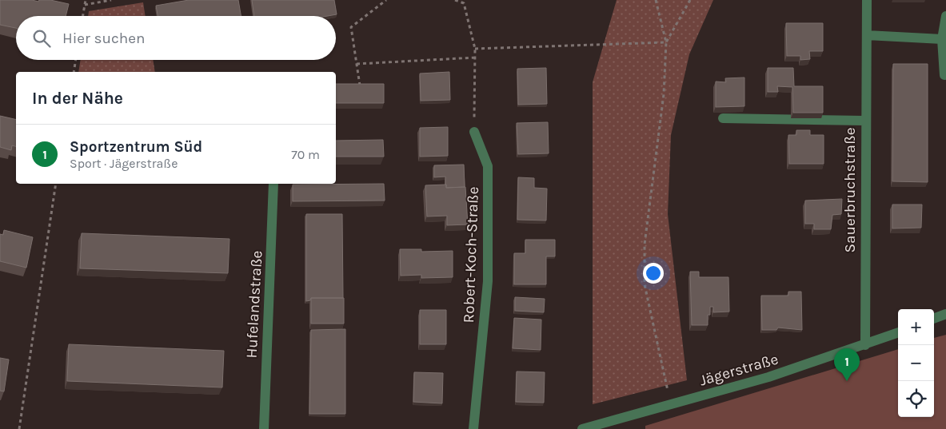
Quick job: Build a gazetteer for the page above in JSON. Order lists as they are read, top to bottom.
{
  "streets": {
    "street": [
      "Sauerbruchstraße",
      "Robert-Koch-Straße",
      "Hufelandstraße",
      "Jägerstraße"
    ]
  },
  "crossings": [
    ["Sauerbruchstraße", "Jägerstraße"]
  ],
  "page": {
    "search": "Hier suchen",
    "heading": "In der Nähe",
    "list": [
      {
        "mark": "1",
        "name": "Sportzentrum Süd",
        "note": "Sport · Jägerstraße",
        "value": "70 m"
      }
    ],
    "map_buttons": ["+", "−"],
    "pins": "1"
  }
}
